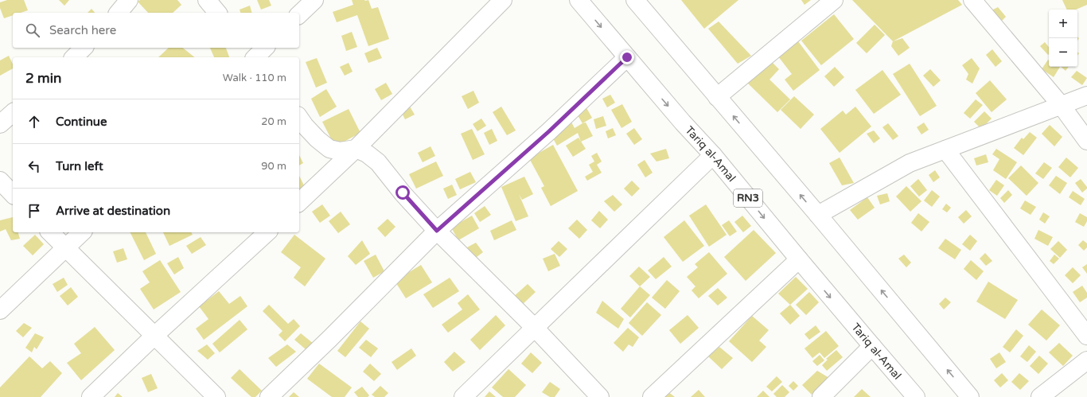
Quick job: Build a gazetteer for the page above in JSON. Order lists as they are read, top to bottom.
{
  "streets": {
    "main road": ["Tariq al-Amal", "RN3"]
  },
  "page": {
    "map_buttons": ["+", "−"],
    "search": "Search here",
    "heading": ["2 min", "Walk · 110 m"],
    "list": [
      ["Continue", "20 m"],
      ["Turn left", "90 m"],
      "Arrive at destination"
    ]
  }
}
